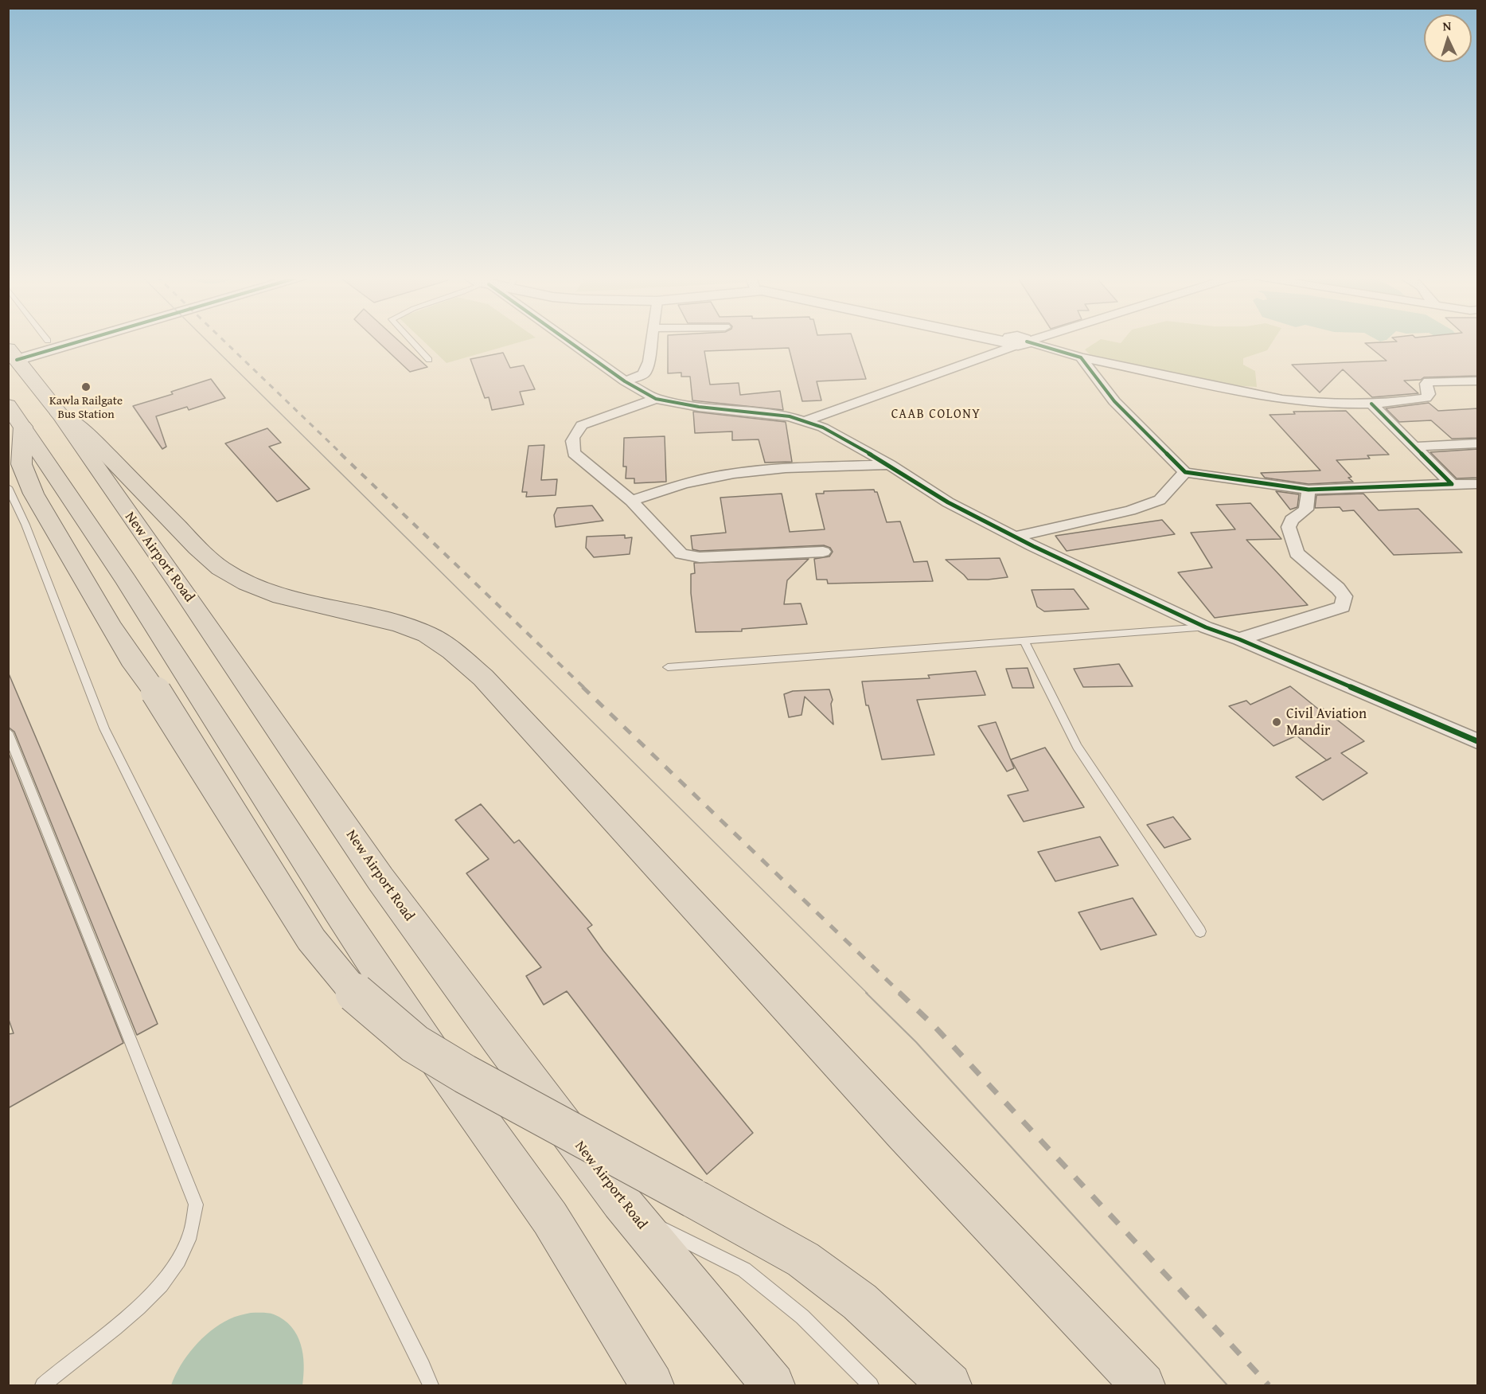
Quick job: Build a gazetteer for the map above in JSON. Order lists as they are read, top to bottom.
{
  "streets": {
    "highway": ["New Airport Road"]
  },
  "districts": ["CAAB COLONY"],
  "places": ["Kawla Railgate Bus Station", "Civil Aviation Mandir"],
  "north": "top"
}
